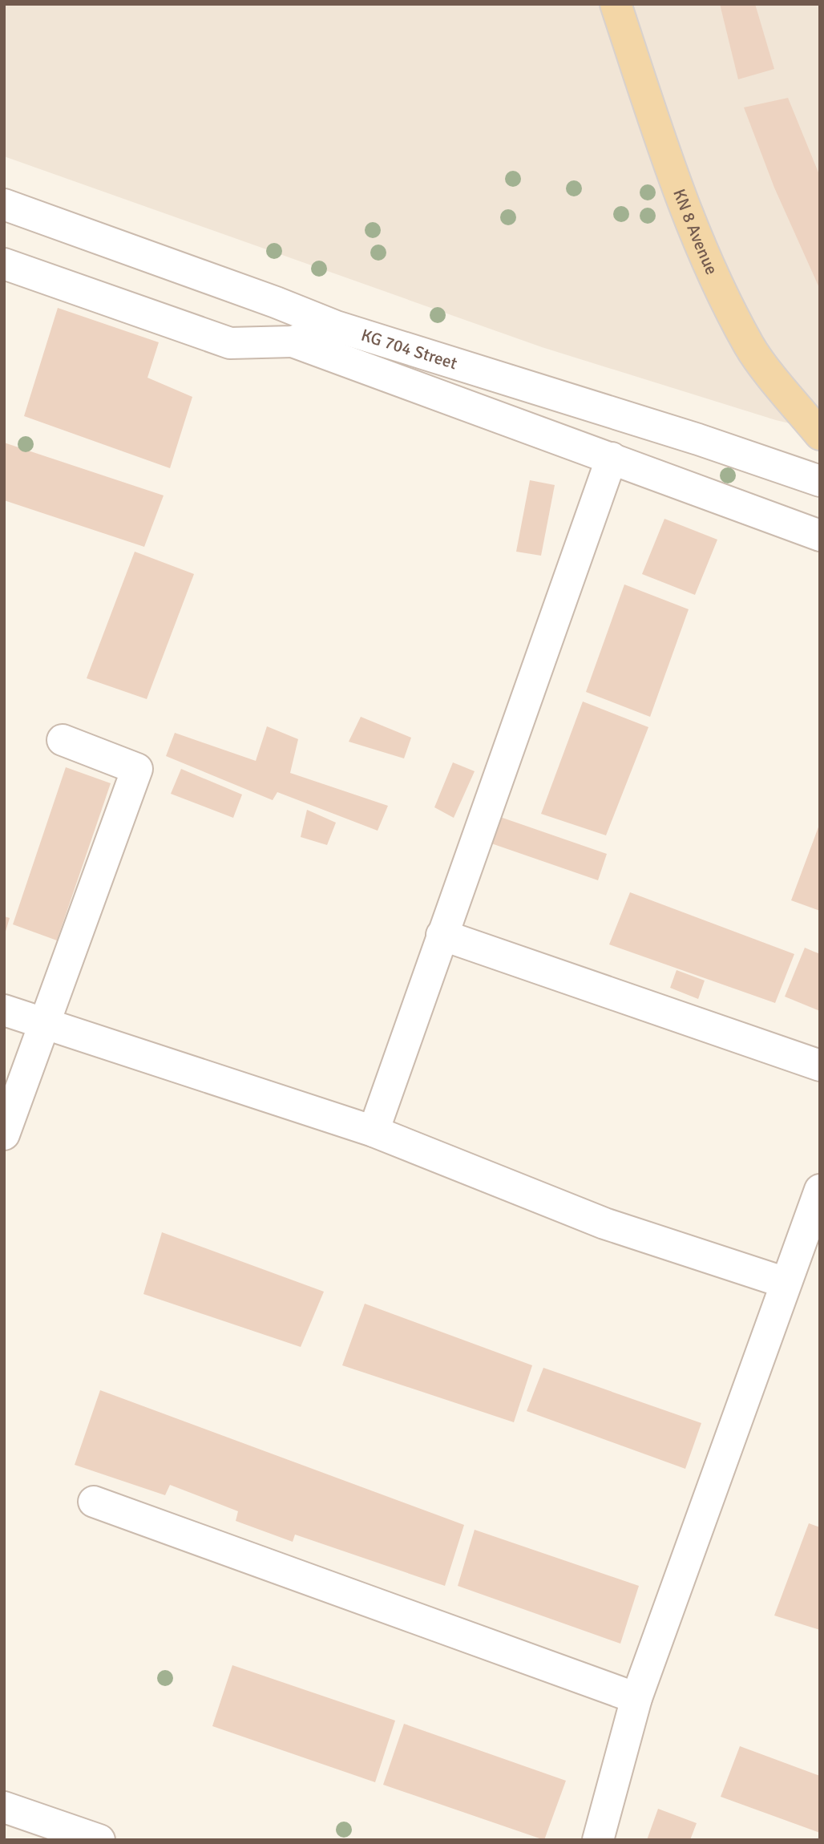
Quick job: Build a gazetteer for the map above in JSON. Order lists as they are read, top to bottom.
{
  "streets": {
    "main road": ["KN 8 Avenue"],
    "street": ["KG 704 Street"]
  }
}
